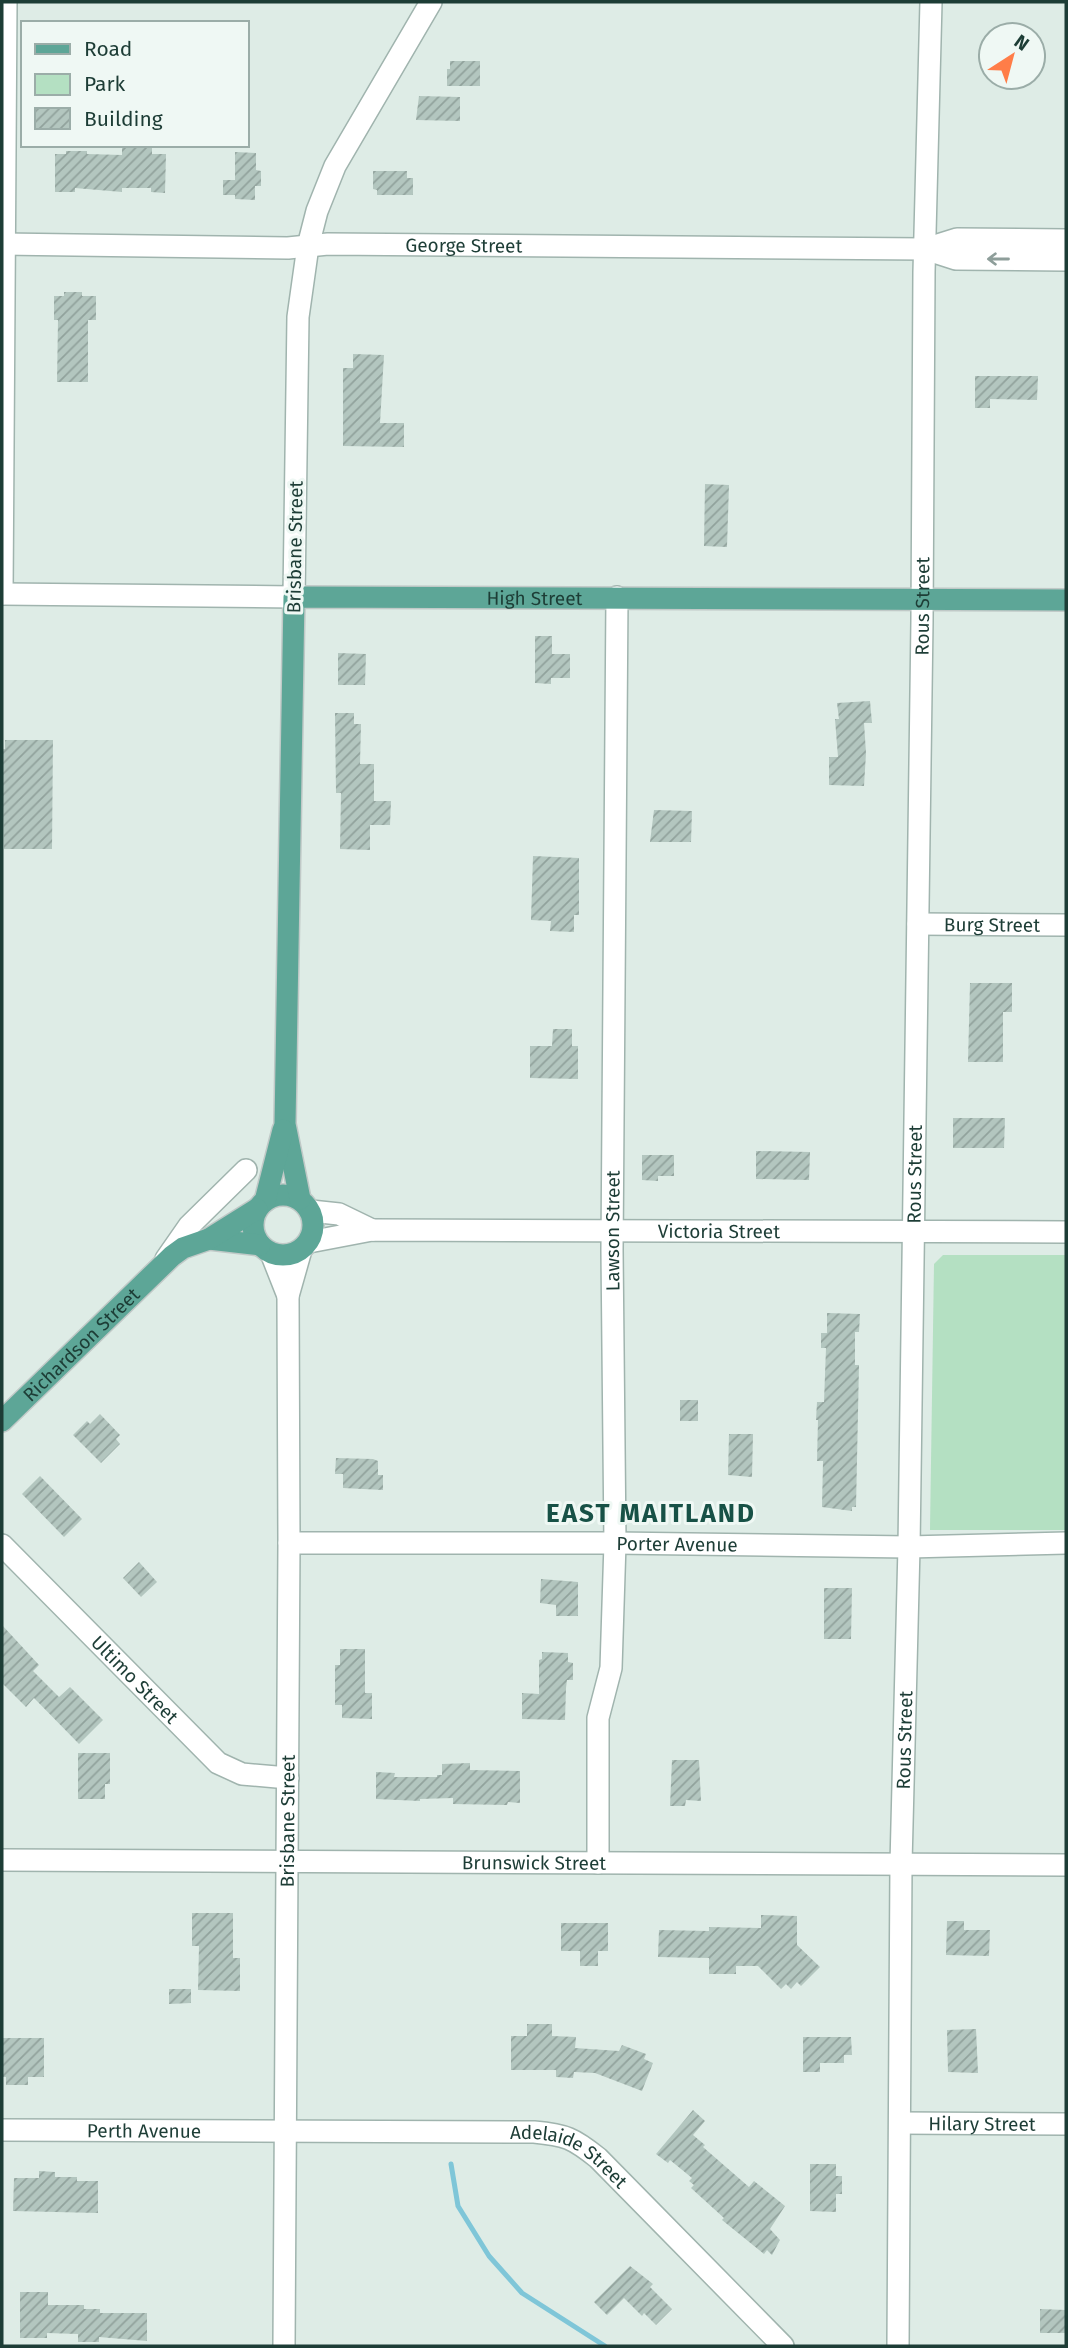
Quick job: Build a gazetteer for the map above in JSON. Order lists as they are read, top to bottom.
{
  "streets": {
    "main road": ["Brisbane Street", "High Street", "Richardson Street"],
    "street": [
      "George Street",
      "Rous Street",
      "Burg Street",
      "Lawson Street",
      "Victoria Street",
      "Porter Avenue",
      "Ultimo Street",
      "Brunswick Street",
      "Hilary Street",
      "Perth Avenue",
      "Adelaide Street"
    ]
  },
  "crossings": [
    ["George Street", "Brisbane Street"],
    ["George Street", "Rous Street"],
    ["Brisbane Street", "High Street"],
    ["Brisbane Street", "Victoria Street"],
    ["Brisbane Street", "Richardson Street"],
    ["Brisbane Street", "Porter Avenue"],
    ["Brisbane Street", "Ultimo Street"],
    ["Brisbane Street", "Brunswick Street"],
    ["Brisbane Street", "Perth Avenue"],
    ["Brisbane Street", "Adelaide Street"],
    ["High Street", "Rous Street"],
    ["High Street", "Lawson Street"],
    ["Rous Street", "Burg Street"],
    ["Rous Street", "Victoria Street"],
    ["Rous Street", "Porter Avenue"],
    ["Rous Street", "Brunswick Street"],
    ["Rous Street", "Hilary Street"],
    ["Lawson Street", "Victoria Street"],
    ["Lawson Street", "Porter Avenue"],
    ["Lawson Street", "Brunswick Street"],
    ["Victoria Street", "Richardson Street"],
    ["Perth Avenue", "Adelaide Street"]
  ],
  "districts": ["EAST MAITLAND"],
  "legend": ["Road", "Park", "Building"],
  "north": "top right"
}
